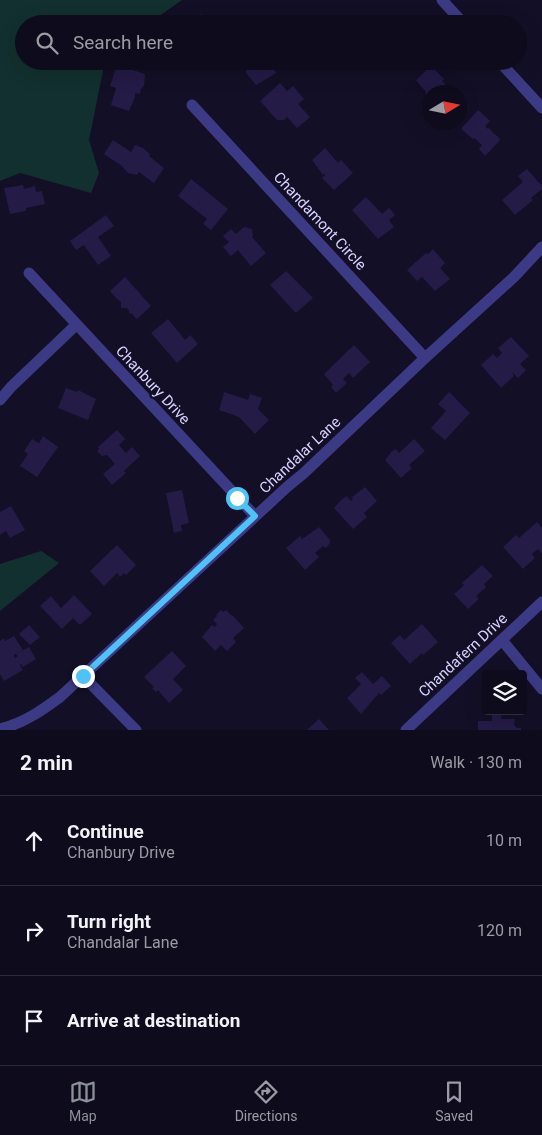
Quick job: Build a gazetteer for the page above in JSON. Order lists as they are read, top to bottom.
{
  "streets": {
    "street": [
      "Chandamont Circle",
      "Chanbury Drive",
      "Chandalar Lane",
      "Chandafern Drive"
    ]
  },
  "crossings": [
    ["Chandamont Circle", "Chandalar Lane"],
    ["Chanbury Drive", "Chandalar Lane"]
  ],
  "north": "right",
  "page": {
    "search": "Search here",
    "heading": ["2 min", "Walk · 130 m"],
    "list": [
      ["Continue", "Chanbury Drive", "10 m"],
      ["Turn right", "Chandalar Lane", "120 m"],
      "Arrive at destination"
    ],
    "nav": ["Map", "Directions", "Saved"]
  }
}
